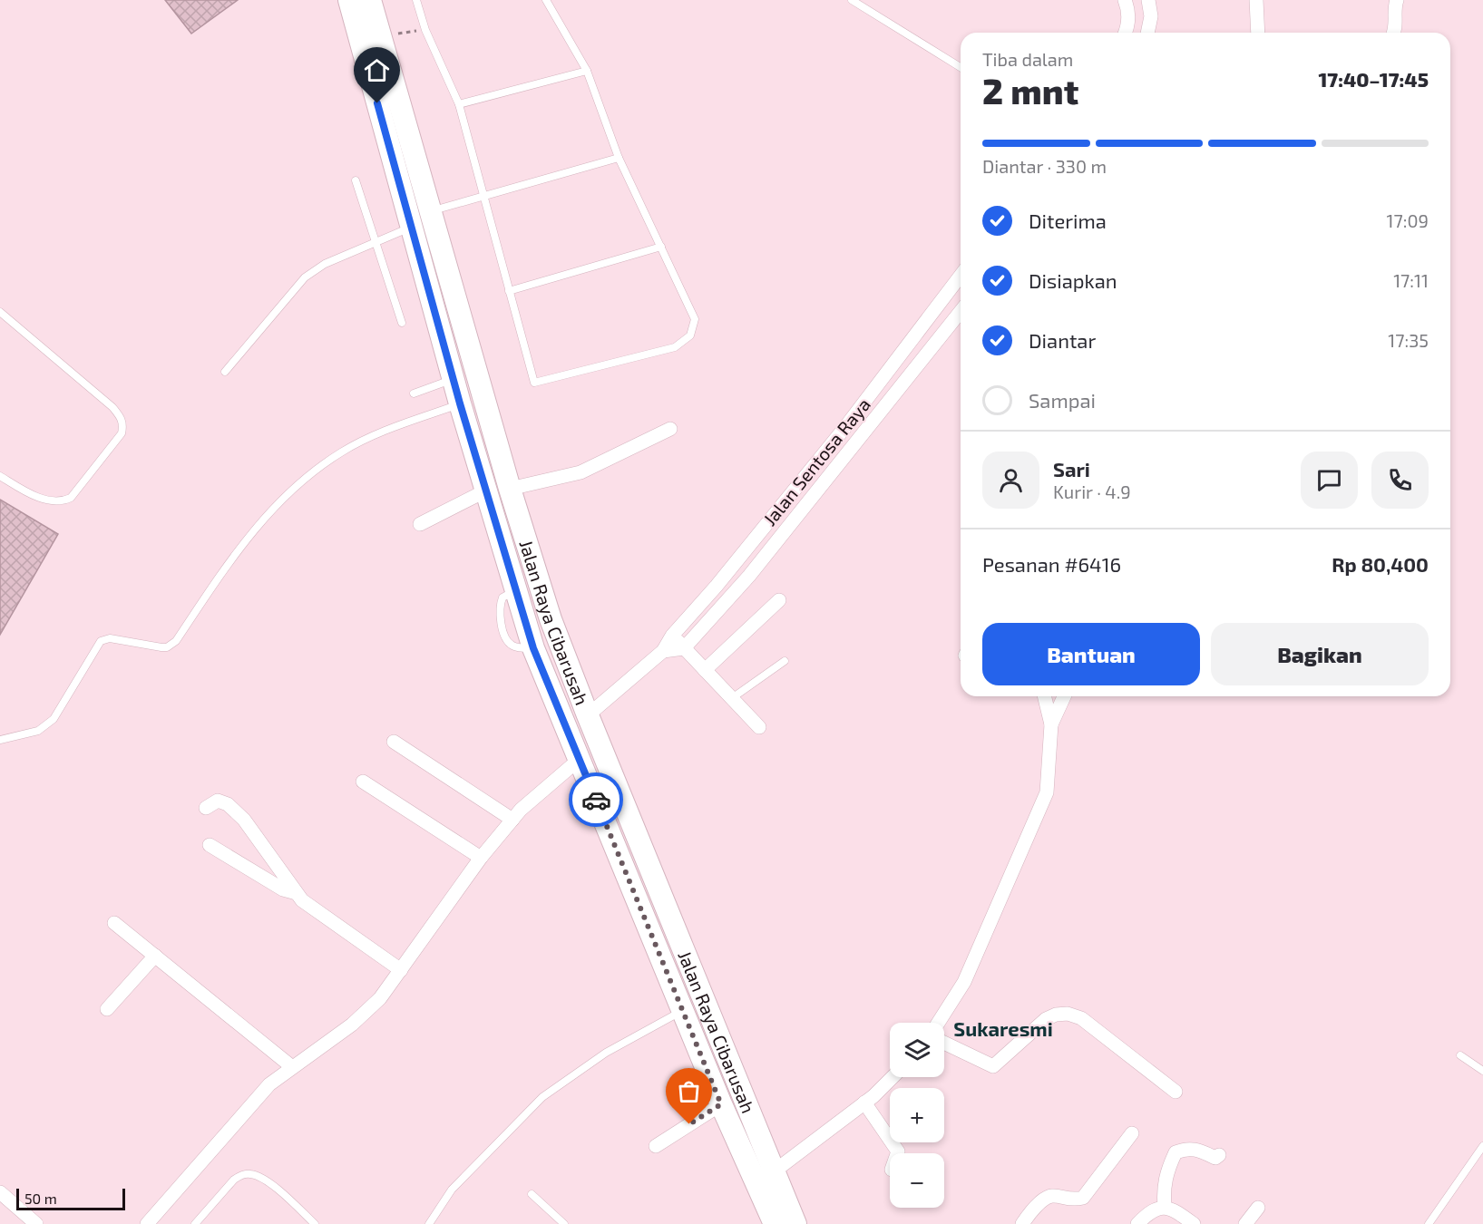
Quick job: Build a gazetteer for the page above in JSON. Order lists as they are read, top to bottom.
{
  "streets": {
    "main road": ["Jalan Raya Cibarusah"],
    "street": ["Jalan Sentosa Raya"]
  },
  "crossings": [
    ["Jalan Sentosa Raya", "Jalan Raya Cibarusah"]
  ],
  "districts": ["Sukaresmi"],
  "scale_bar": "50 m",
  "page": {
    "heading": ["2 mnt", "Tiba dalam", "17:40–17:45"],
    "panel": [
      "Sari",
      "Kurir · 4.9",
      "Pesanan #6416",
      "Rp 80,400"
    ],
    "bar": "Diantar · 330 m",
    "list": [
      ["Diterima", "17:09"],
      ["Disiapkan", "17:11"],
      ["Diantar", "17:35"],
      "Sampai"
    ],
    "buttons": ["Bantuan", "Bagikan"],
    "map_buttons": ["+", "−"],
    "scale": "50 m"
  }
}
